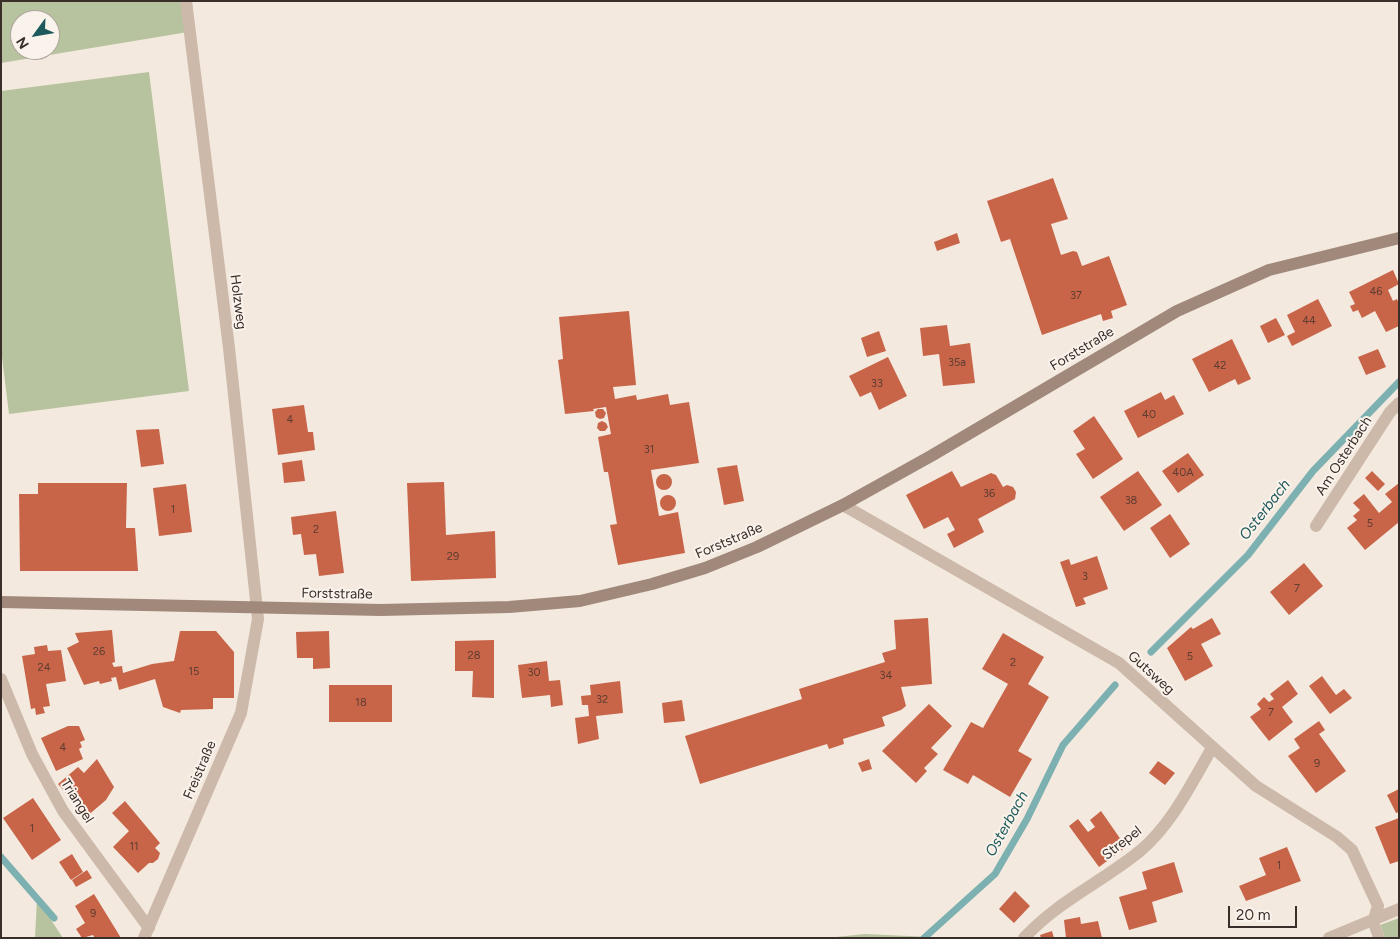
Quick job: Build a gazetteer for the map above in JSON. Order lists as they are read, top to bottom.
{
  "streets": {
    "street": [
      "Holzweg",
      "Forststraße",
      "Am Osterbach",
      "Gutsweg",
      "Freistraße",
      "Triangel",
      "Strepel"
    ]
  },
  "crossings": [
    ["Holzweg", "Forststraße"],
    ["Holzweg", "Freistraße"],
    ["Forststraße", "Gutsweg"],
    ["Forststraße", "Freistraße"],
    ["Gutsweg", "Strepel"],
    ["Freistraße", "Triangel"]
  ],
  "water": ["Osterbach"],
  "house_numbers": [
    "46",
    "37",
    "44",
    "35a",
    "42",
    "33",
    "40",
    "4",
    "31",
    "40A",
    "36",
    "38",
    "1",
    "5",
    "2",
    "29",
    "3",
    "7",
    "26",
    "28",
    "5",
    "2",
    "24",
    "15",
    "30",
    "34",
    "32",
    "18",
    "7",
    "4",
    "9",
    "1",
    "11",
    "1",
    "9"
  ],
  "scale_bar": "20 m",
  "north": "bottom left"
}
